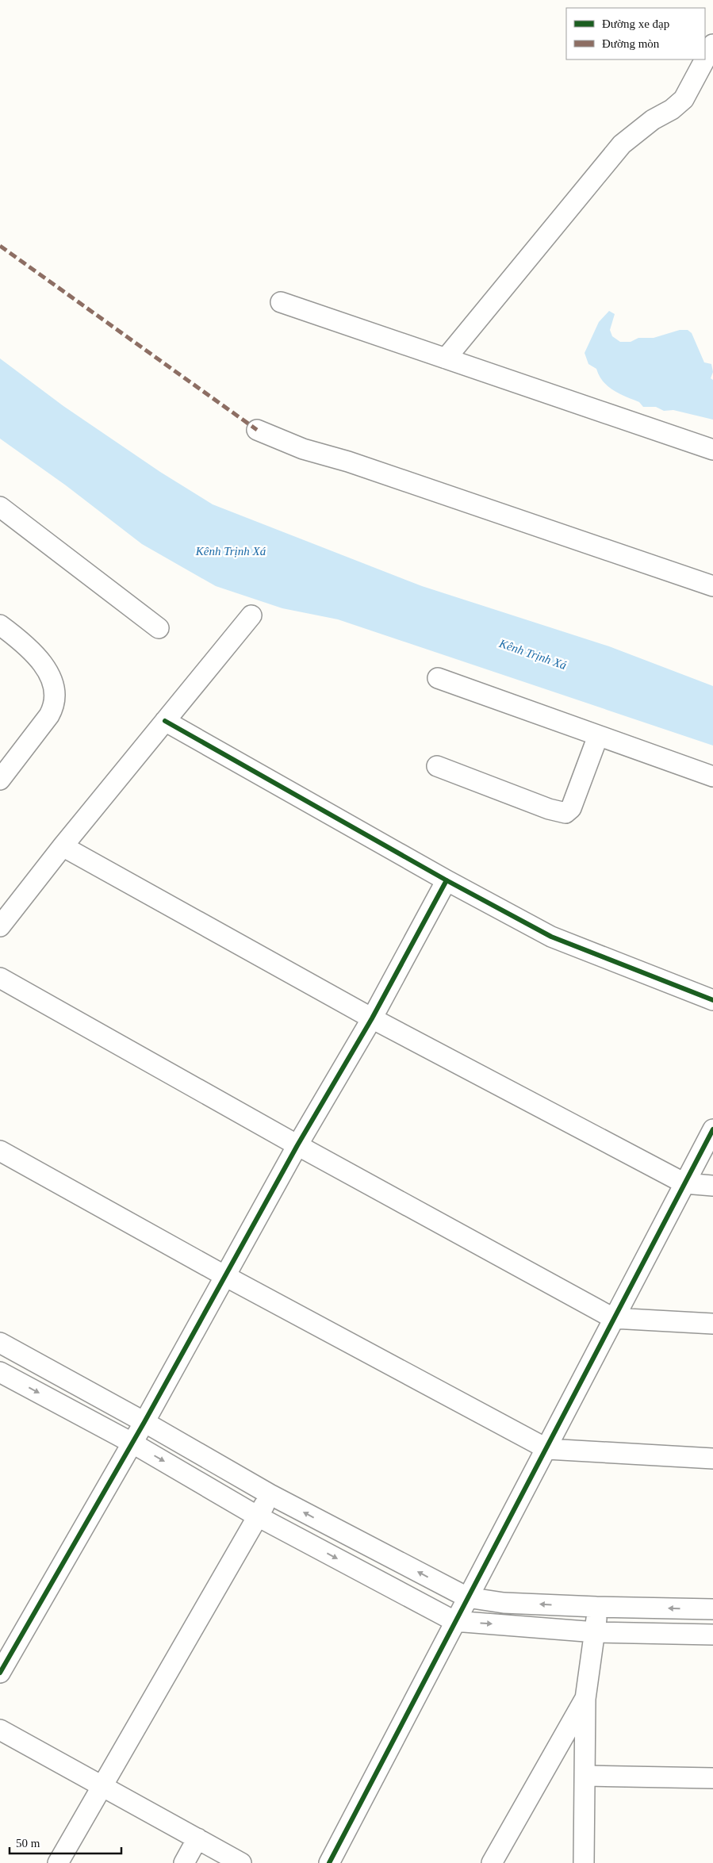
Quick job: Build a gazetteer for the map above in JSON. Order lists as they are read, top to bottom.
{
  "water": ["Kênh Trịnh Xá"],
  "legend": ["Đường xe đạp", "Đường mòn"],
  "scale_bar": "50 m"
}
